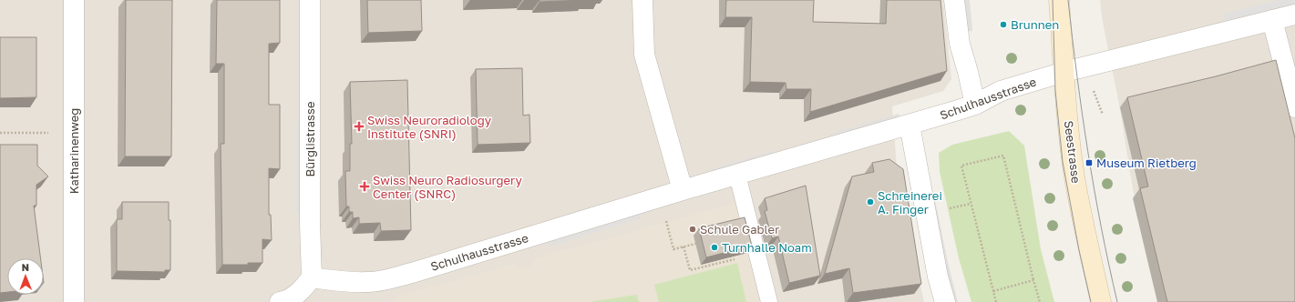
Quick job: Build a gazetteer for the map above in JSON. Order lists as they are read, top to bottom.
{
  "streets": {
    "street": [
      "Schulhausstrasse",
      "Bürglistrasse",
      "Katharinenweg",
      "Seestrasse"
    ]
  },
  "crossings": [
    ["Schulhausstrasse", "Bürglistrasse"],
    ["Schulhausstrasse", "Seestrasse"]
  ],
  "places": {
    "other": [
      "Brunnen",
      "Schreinerei A. Finger",
      "Schule Gabler",
      "Turnhalle Noam"
    ],
    "health": ["Swiss Neuroradiology Institute (SNRI)", "Swiss Neuro Radiosurgery Center (SNRC)"],
    "transit": ["Museum Rietberg"]
  },
  "north": "top"
}
